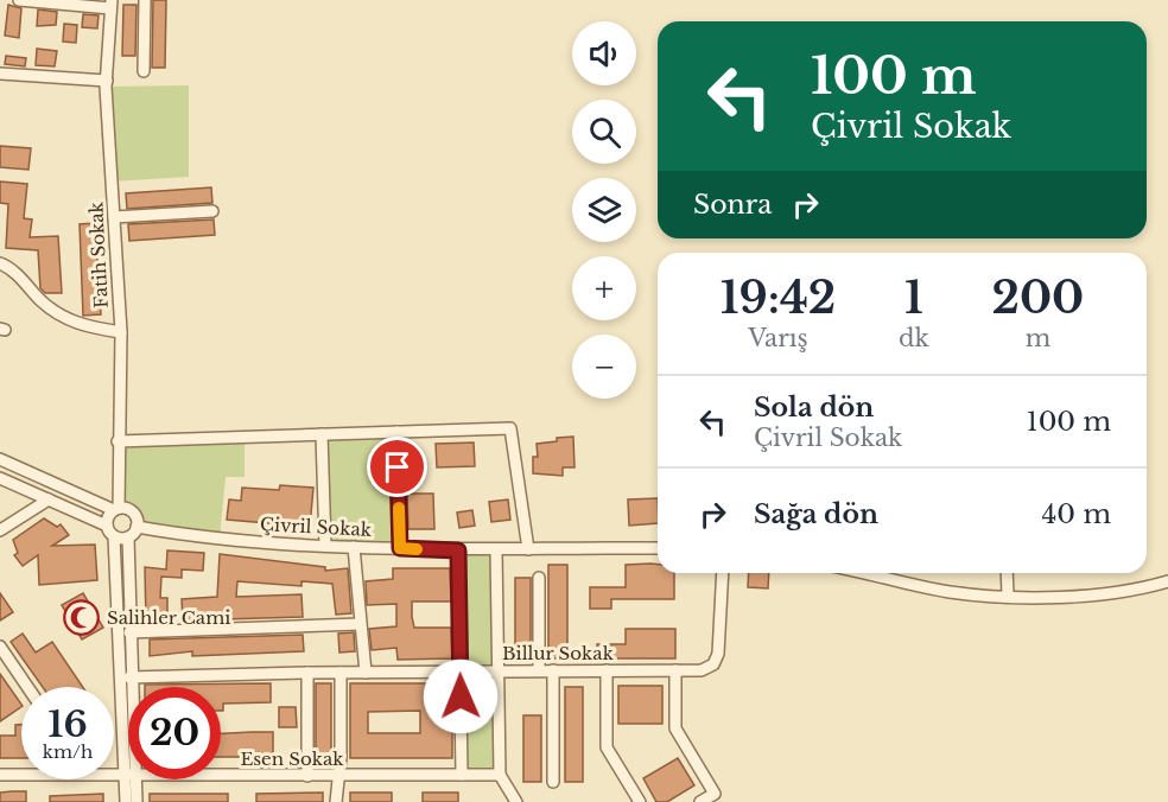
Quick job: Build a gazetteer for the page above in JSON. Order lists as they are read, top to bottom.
{
  "streets": {
    "street": [
      "Fatih Sokak",
      "Çivril Sokak",
      "Billur Sokak",
      "Esen Sokak"
    ]
  },
  "crossings": [
    ["Fatih Sokak", "Çivril Sokak"]
  ],
  "places": {
    "mosque": ["Salihler Cami"]
  },
  "page": {
    "map_buttons": ["+", "−"],
    "turn": ["100 m", "Çivril Sokak"],
    "then": "Sonra",
    "eta": [
      "19:42",
      "Varış",
      "1",
      "dk",
      "200",
      "m"
    ],
    "list": [
      {
        "name": "Sola dön",
        "note": "Çivril Sokak",
        "value": "100 m"
      },
      {
        "name": "Sağa dön",
        "value": "40 m"
      }
    ],
    "speed": "16 km/h",
    "limit": "20"
  }
}
